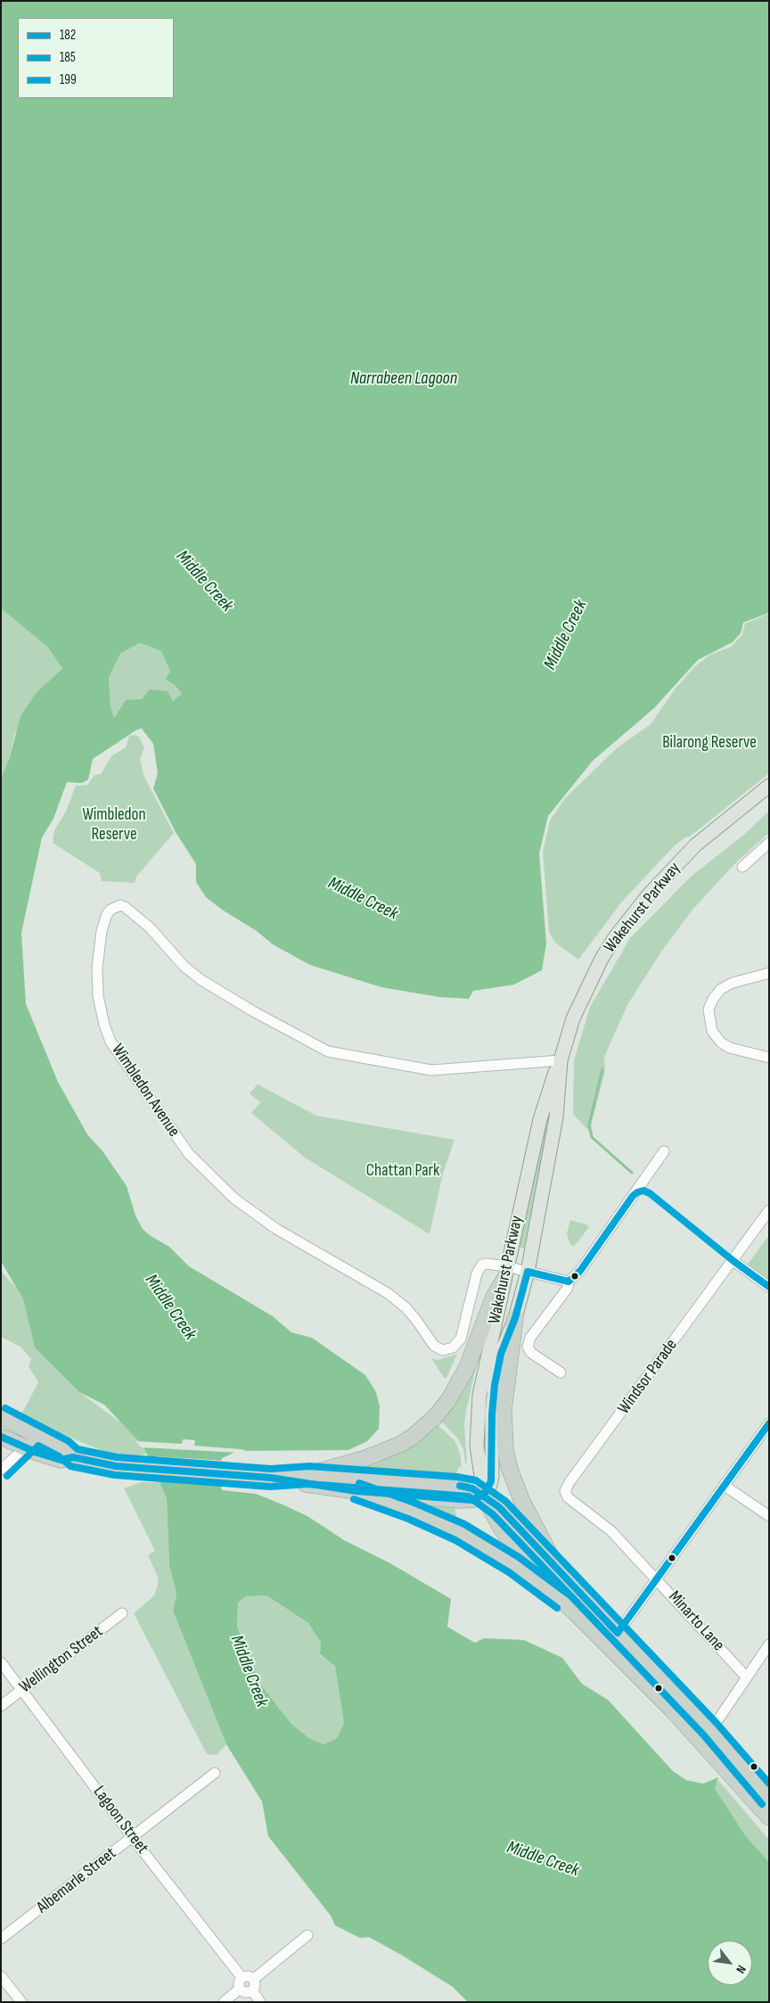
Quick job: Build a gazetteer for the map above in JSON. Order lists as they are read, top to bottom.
{
  "streets": {
    "main road": ["Wakehurst Parkway"],
    "street": [
      "Wimbledon Avenue",
      "Windsor Parade",
      "Minarto Lane",
      "Wellington Street",
      "Lagoon Street",
      "Albemarle Street"
    ]
  },
  "crossings": [
    ["Wakehurst Parkway", "Wimbledon Avenue"],
    ["Windsor Parade", "Minarto Lane"],
    ["Wellington Street", "Lagoon Street"],
    ["Lagoon Street", "Albemarle Street"]
  ],
  "water": ["Narrabeen Lagoon", "Middle Creek"],
  "parks": ["Bilarong Reserve", "Wimbledon Reserve", "Chattan Park"],
  "lines": ["transit line 182", "transit line 199", "transit line 185"],
  "legend": ["182", "185", "199"],
  "north": "bottom right"
}
